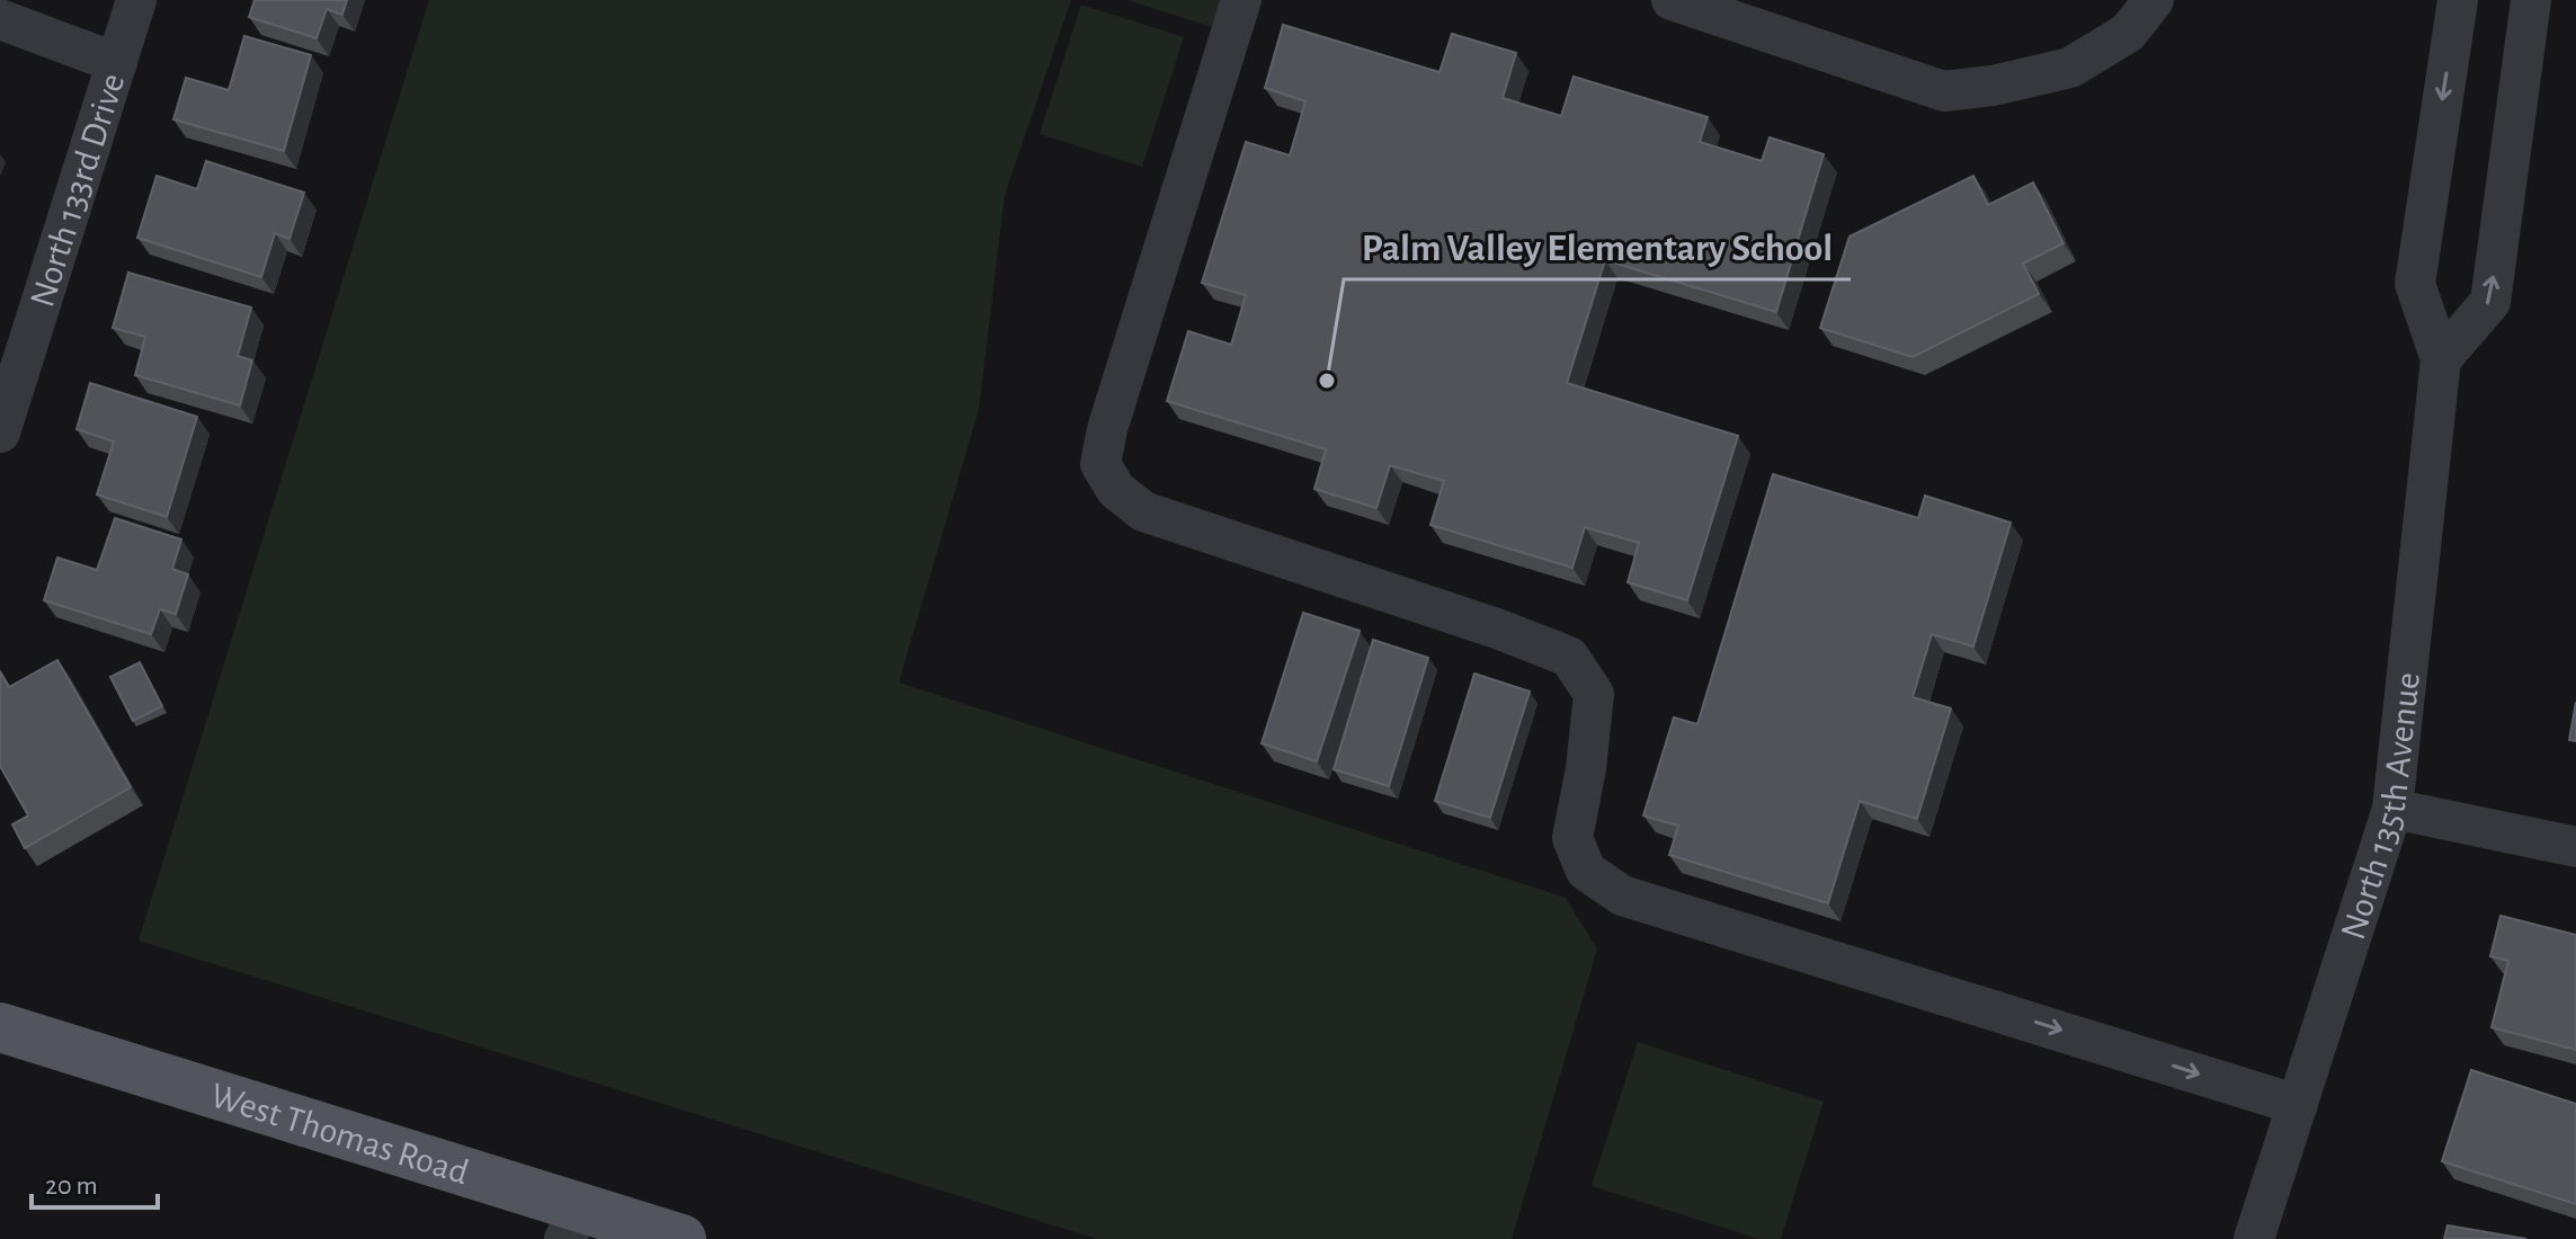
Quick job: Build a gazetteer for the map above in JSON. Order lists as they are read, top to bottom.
{
  "streets": {
    "main road": ["West Thomas Road"],
    "street": ["North 133rd Drive", "North 135th Avenue"]
  },
  "places": ["Palm Valley Elementary School"],
  "scale_bar": "20 m"
}
